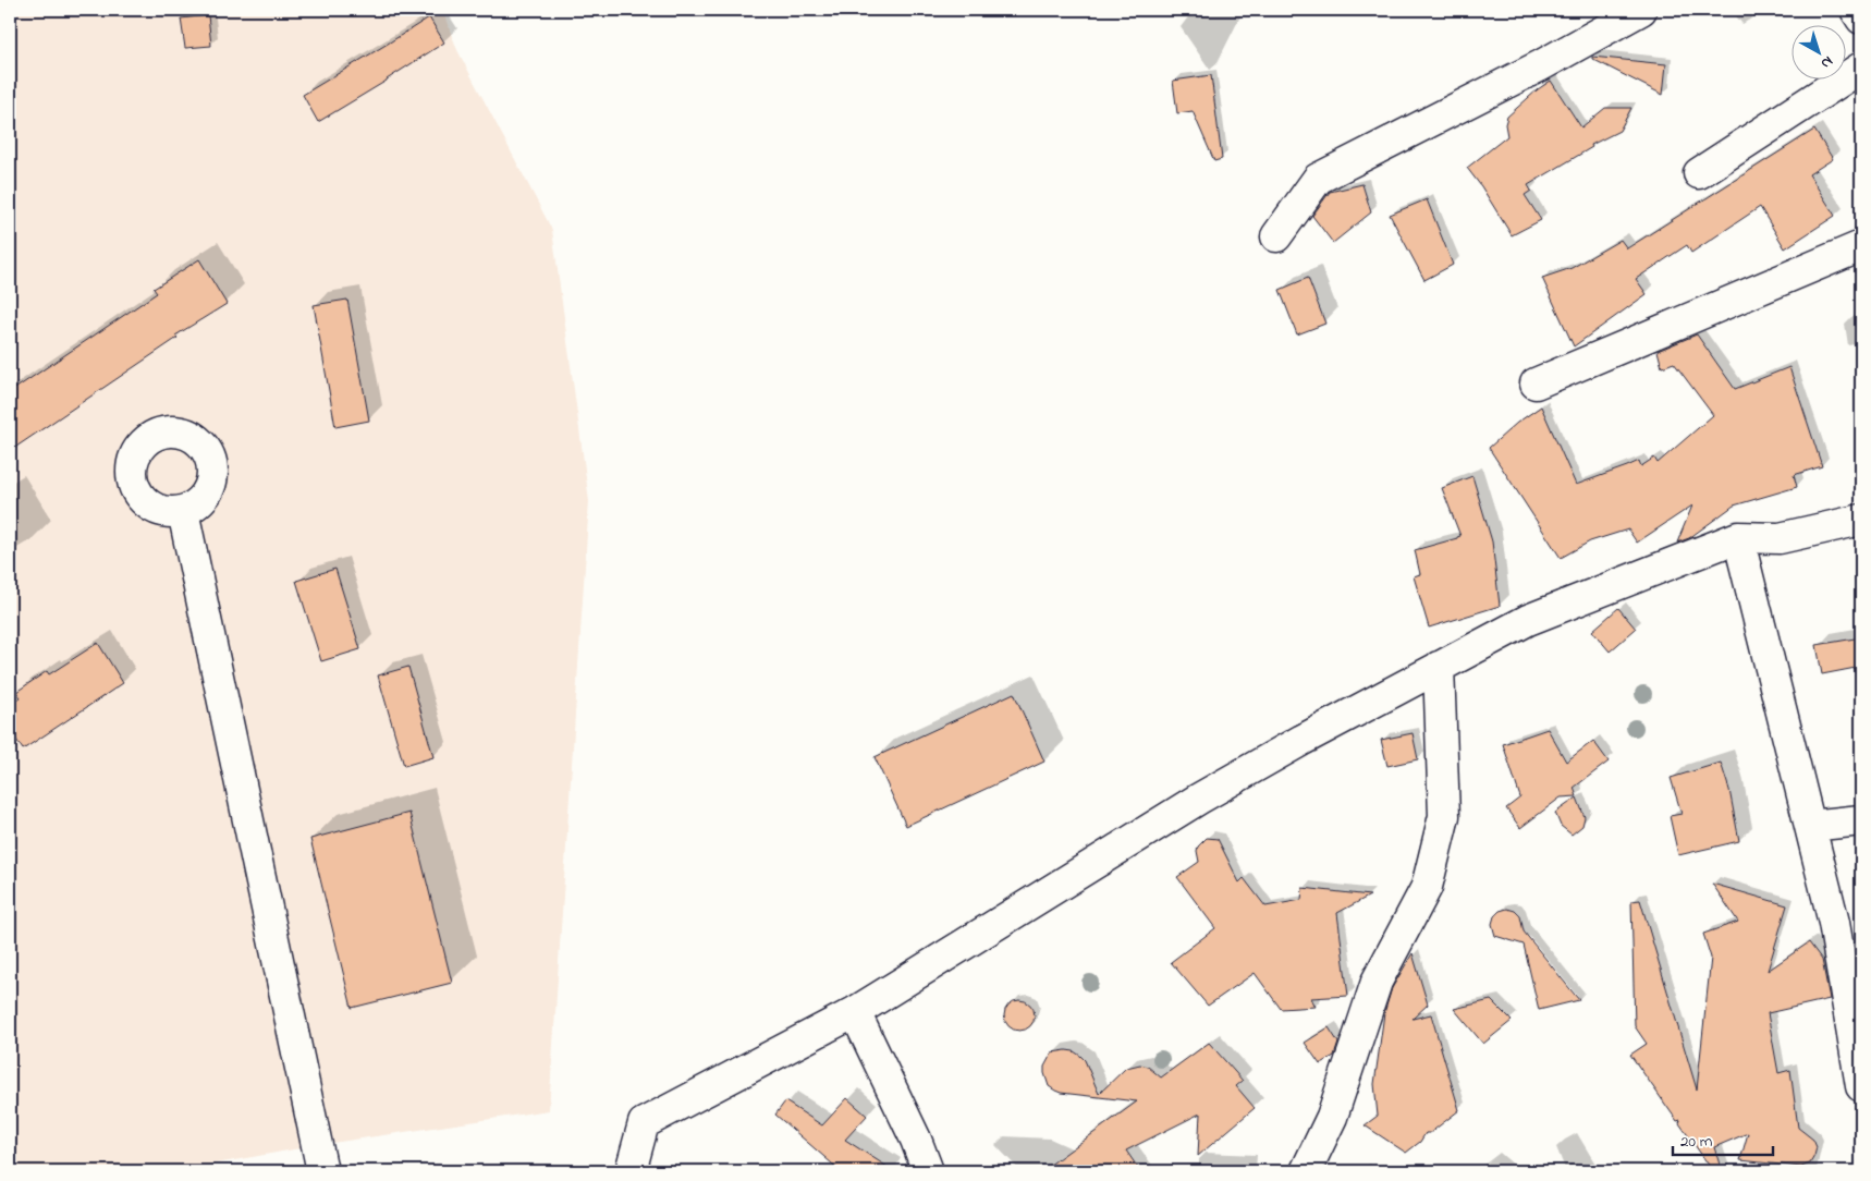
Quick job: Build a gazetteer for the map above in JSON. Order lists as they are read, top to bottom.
{
  "scale_bar": "20 m",
  "north": "bottom right"
}
